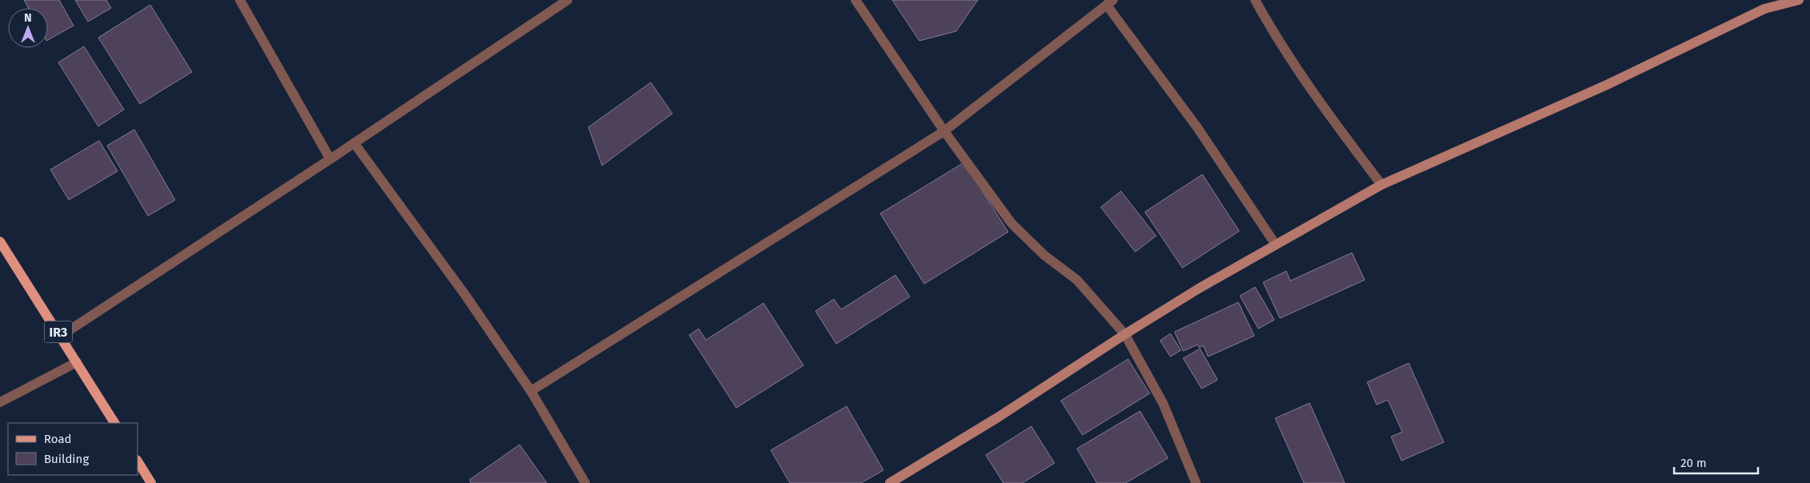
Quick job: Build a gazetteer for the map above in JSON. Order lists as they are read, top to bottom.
{
  "streets": {
    "main road": ["IR3"]
  },
  "legend": ["Road", "Building"],
  "scale_bar": "20 m",
  "north": "top"
}
